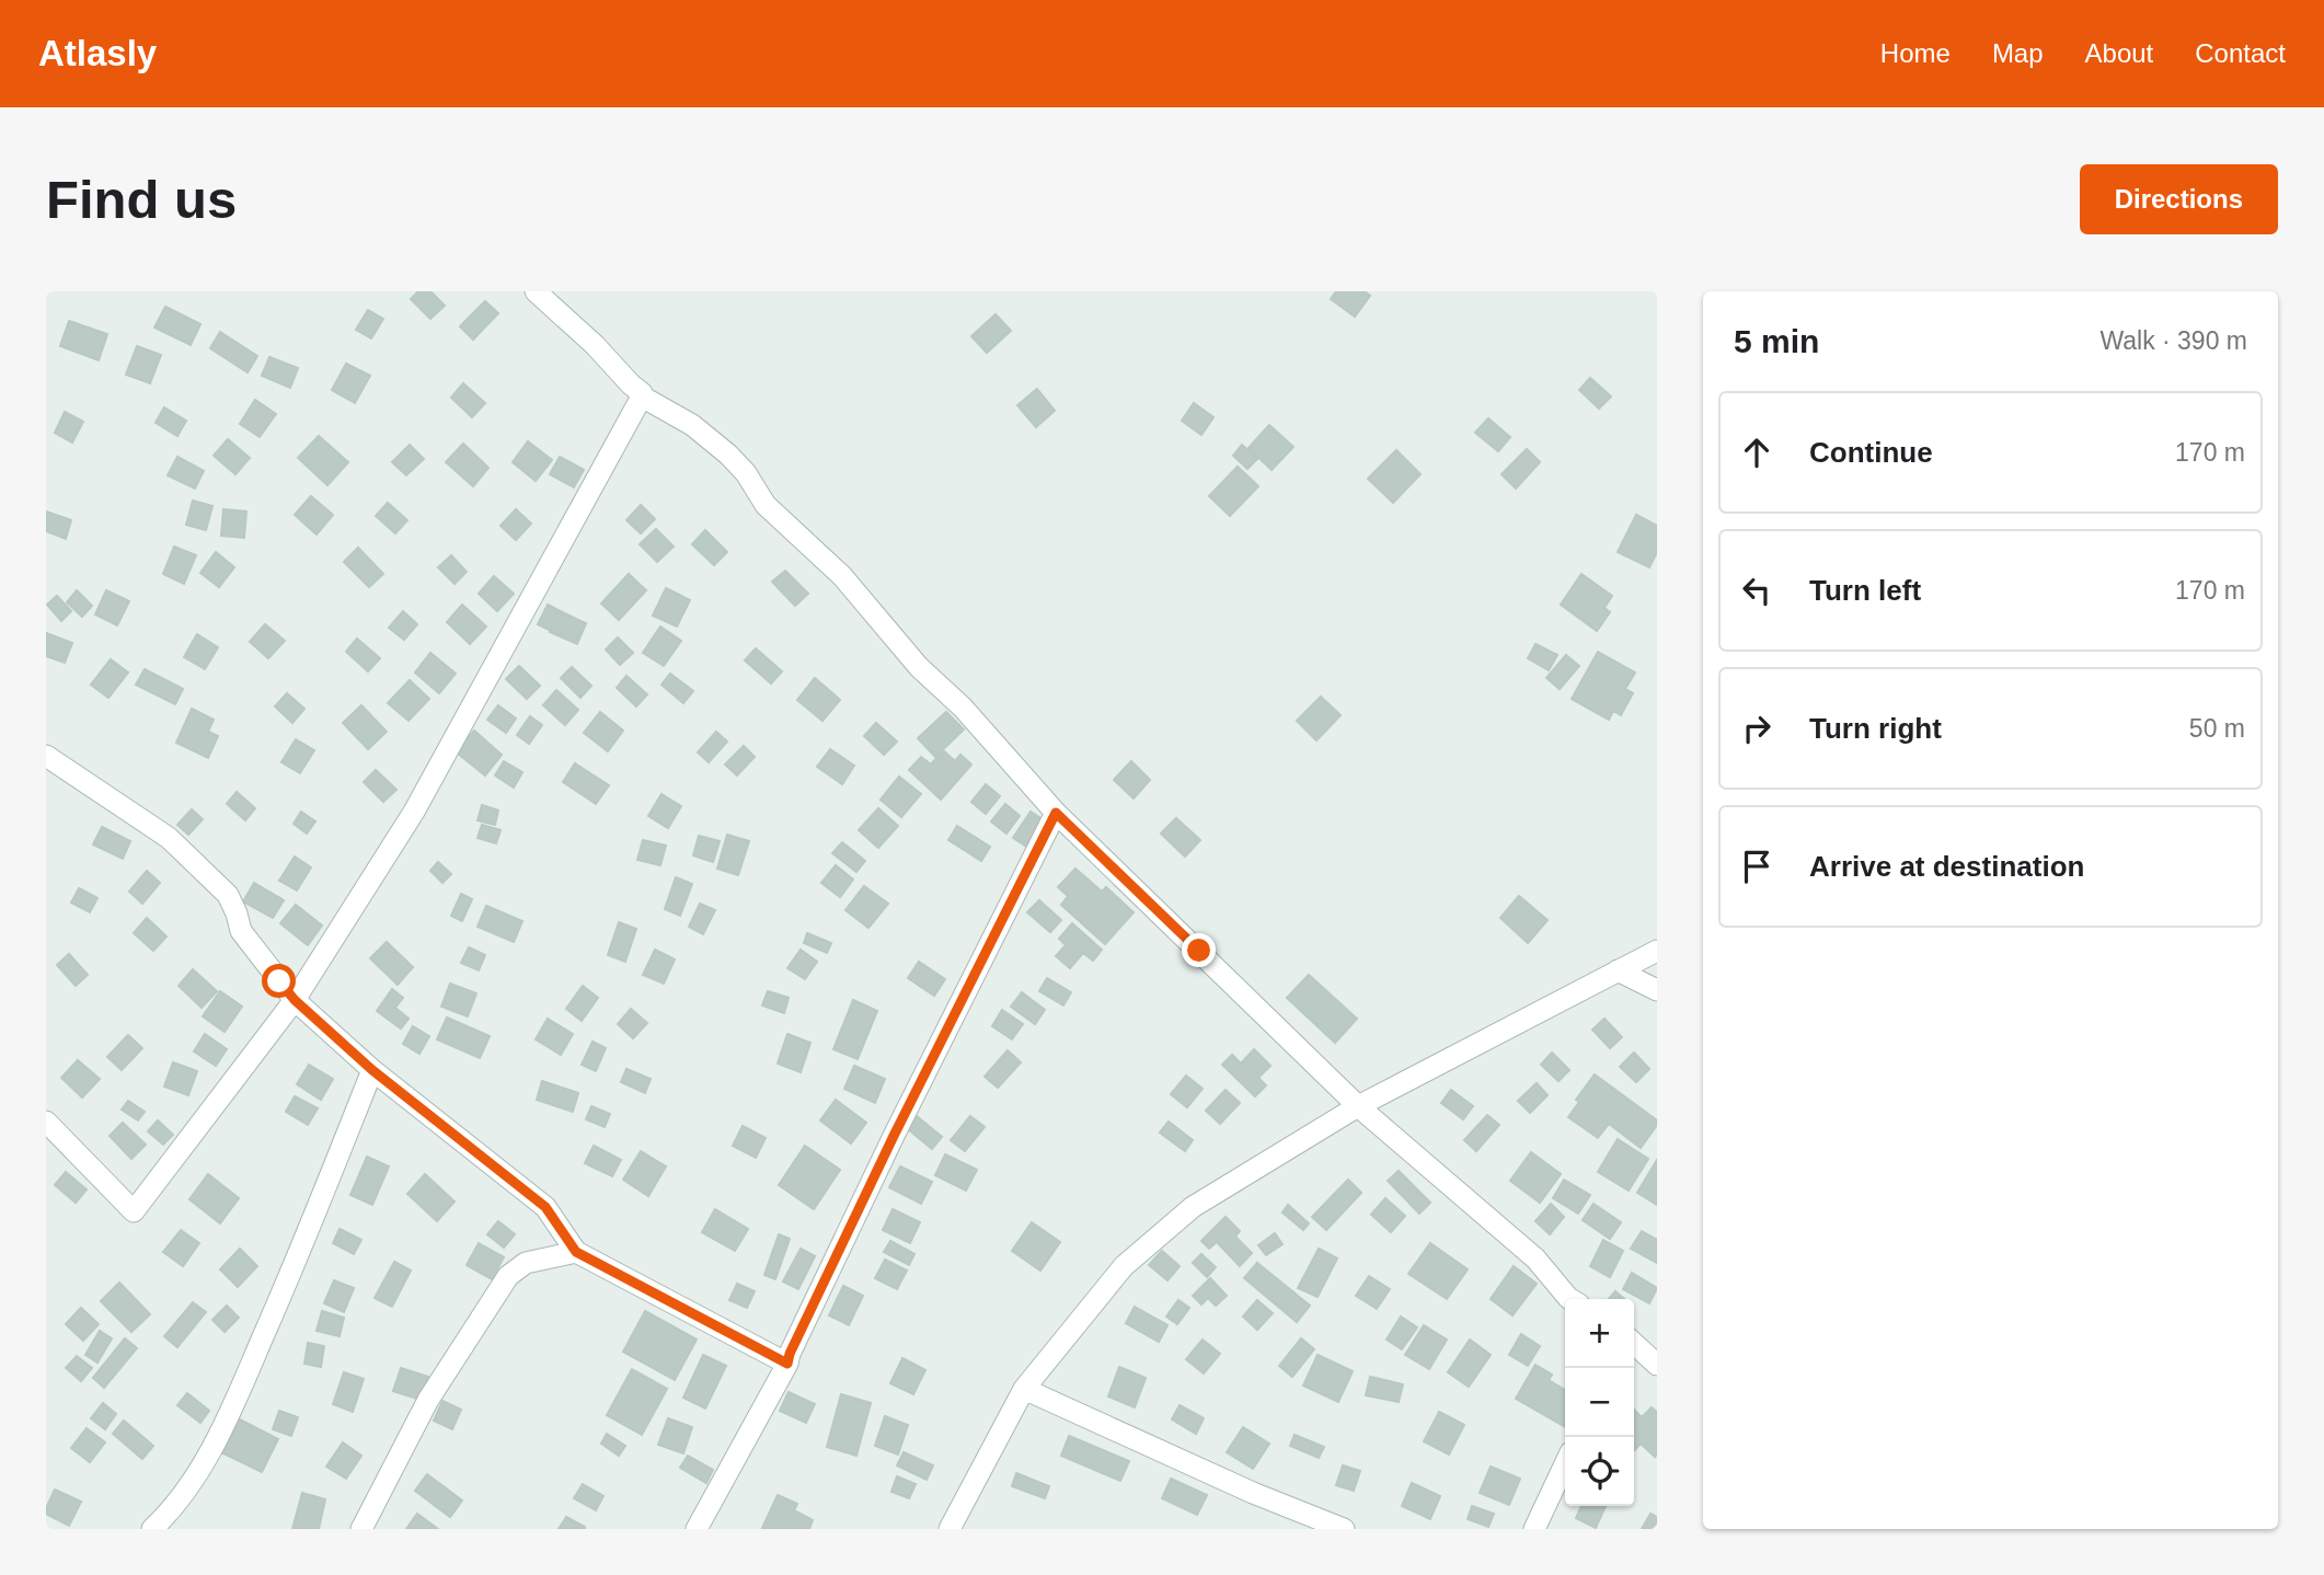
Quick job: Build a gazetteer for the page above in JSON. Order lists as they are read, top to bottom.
{
  "page": {
    "header": "Atlasly",
    "nav": [
      "Home",
      "Map",
      "About",
      "Contact"
    ],
    "buttons": "Directions",
    "title": "Find us",
    "heading": ["5 min", "Walk · 390 m"],
    "list": [
      ["Continue", "170 m"],
      ["Turn left", "170 m"],
      ["Turn right", "50 m"],
      "Arrive at destination"
    ],
    "map_buttons": ["+", "−"]
  }
}
